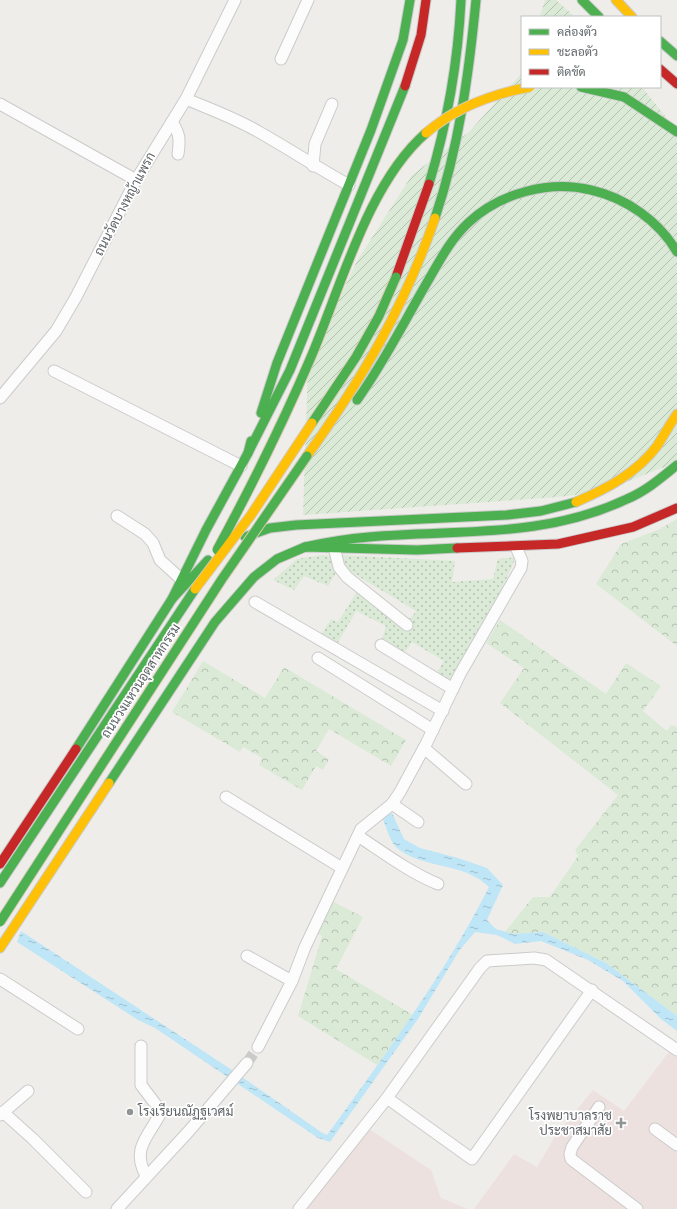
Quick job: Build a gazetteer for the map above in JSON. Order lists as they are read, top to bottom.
{
  "streets": {
    "main road": ["ถนนวงแหวนอุตสาหกรรม"],
    "street": ["ถนนวัดบางหญ้าแพรก"]
  },
  "places": {
    "other": ["โรงเรียนณัฏฐเวศม์"],
    "health": ["โรงพยาบาลราช ประชาสมาสัย"]
  },
  "legend": ["คล่องตัว", "ชะลอตัว", "ติดขัด"]
}
